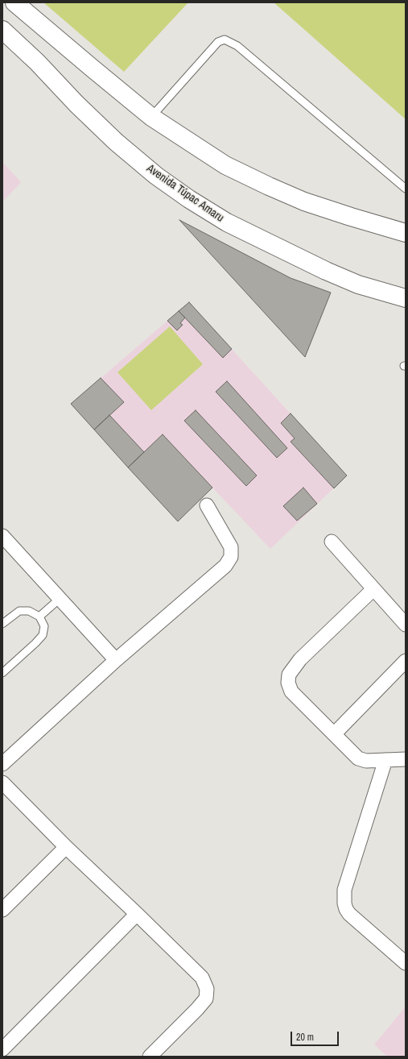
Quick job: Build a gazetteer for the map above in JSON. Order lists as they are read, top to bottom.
{
  "streets": {
    "main road": ["Avenida Túpac Amaru"]
  },
  "scale_bar": "20 m"
}
